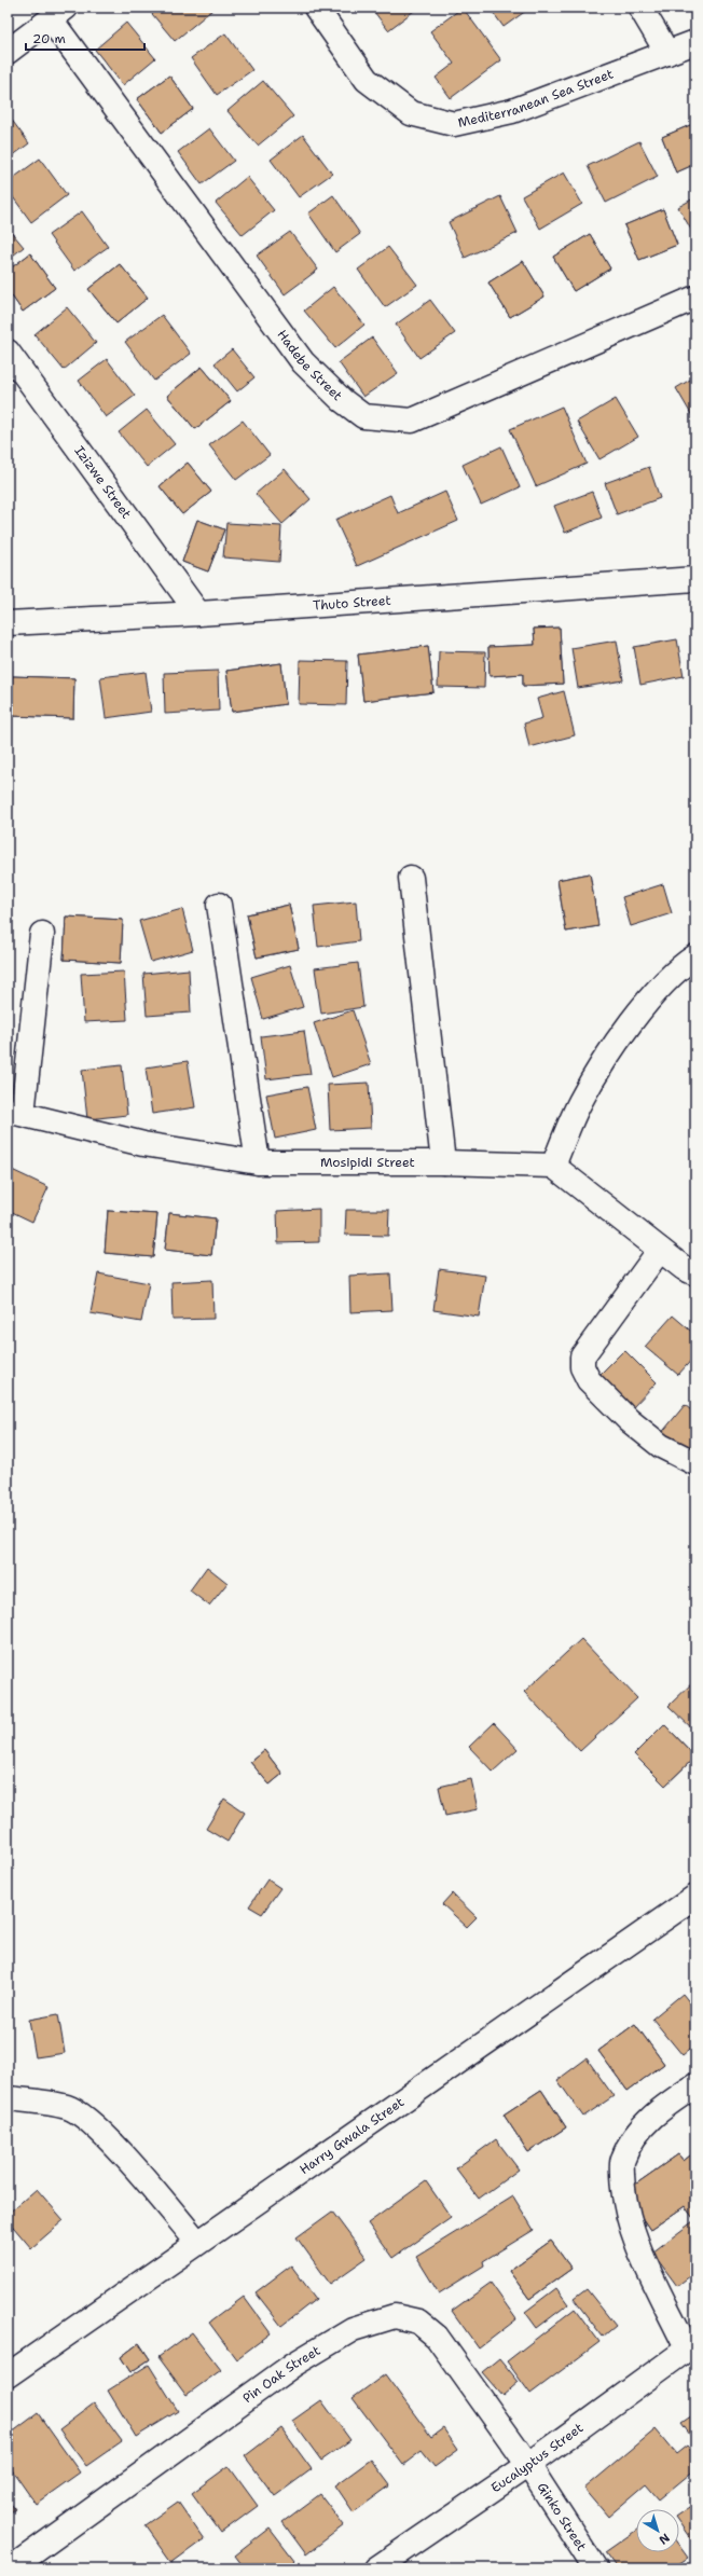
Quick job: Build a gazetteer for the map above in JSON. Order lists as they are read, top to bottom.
{
  "streets": {
    "street": [
      "Mediterranean Sea Street",
      "Hadebe Street",
      "Izizwe Street",
      "Thuto Street",
      "Mosipidi Street",
      "Harry Gwala Street",
      "Pin Oak Street",
      "Eucalyptus Street",
      "Ginko Street"
    ]
  },
  "crossings": [
    ["Izizwe Street", "Thuto Street"],
    ["Pin Oak Street", "Eucalyptus Street"],
    ["Pin Oak Street", "Ginko Street"],
    ["Eucalyptus Street", "Ginko Street"]
  ],
  "scale_bar": "20 m",
  "north": "bottom right"
}
